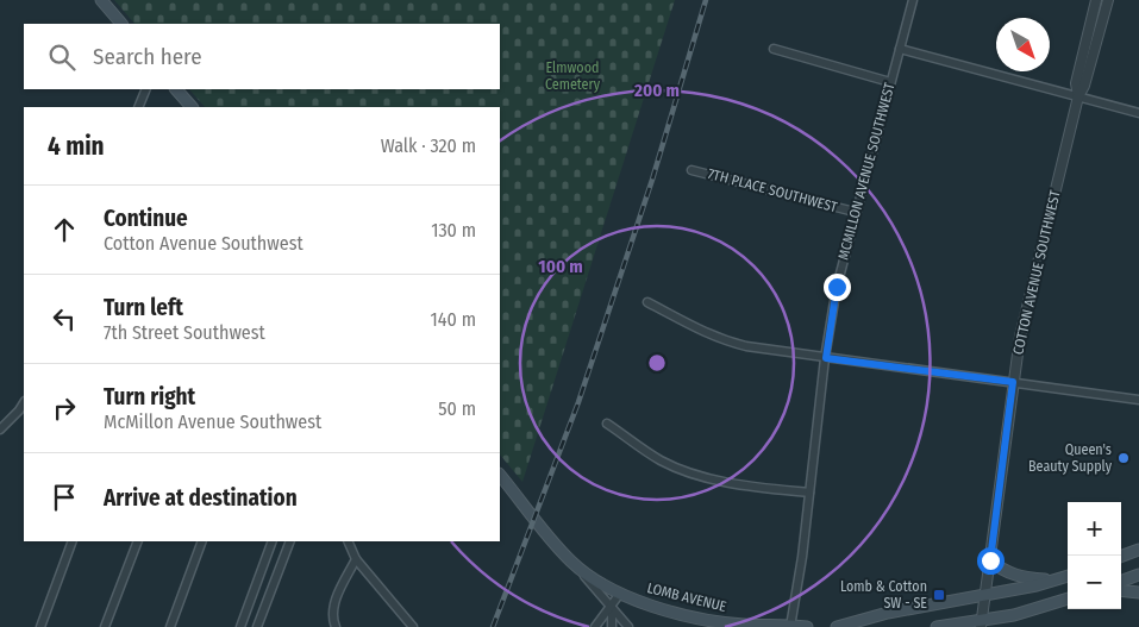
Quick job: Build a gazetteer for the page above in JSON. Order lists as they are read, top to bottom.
{
  "streets": {
    "main road": ["LOMB AVENUE"],
    "street": ["MCMILLON AVENUE SOUTHWEST", "7TH PLACE SOUTHWEST", "COTTON AVENUE SOUTHWEST"]
  },
  "crossings": [
    ["MCMILLON AVENUE SOUTHWEST", "7TH PLACE SOUTHWEST"],
    ["MCMILLON AVENUE SOUTHWEST", "LOMB AVENUE"]
  ],
  "parks": ["Elmwood Cemetery"],
  "places": {
    "other": ["Queen's Beauty Supply"],
    "transit": ["Lomb & Cotton SW - SE"]
  },
  "north": "bottom right",
  "page": {
    "search": "Search here",
    "heading": ["4 min", "Walk · 320 m"],
    "list": [
      ["Continue", "Cotton Avenue Southwest", "130 m"],
      ["Turn left", "7th Street Southwest", "140 m"],
      ["Turn right", "McMillon Avenue Southwest", "50 m"],
      "Arrive at destination"
    ],
    "map_buttons": ["+", "−"]
  },
  "rings": ["200 m", "100 m"]
}
